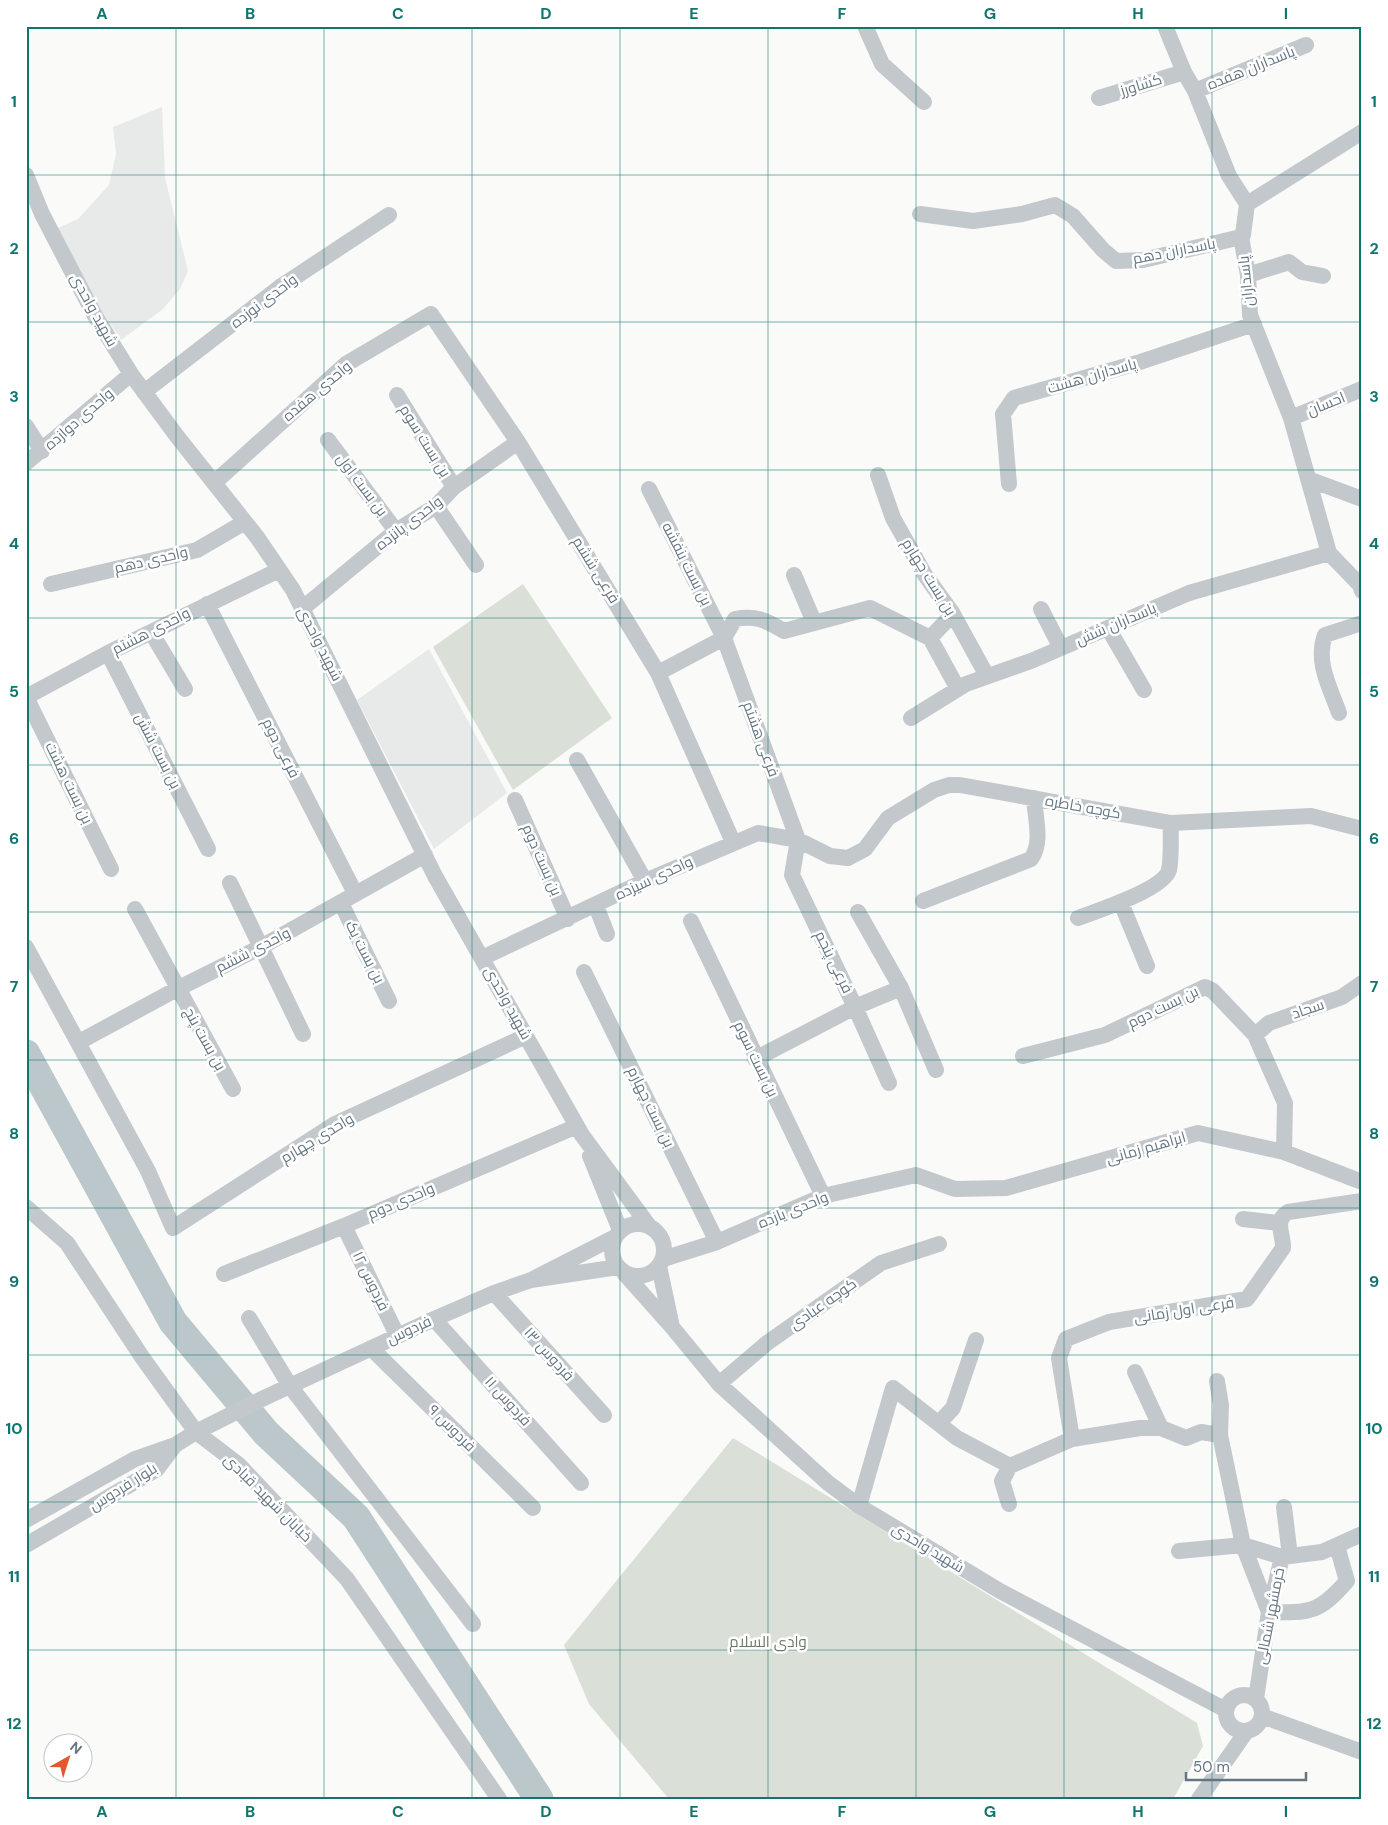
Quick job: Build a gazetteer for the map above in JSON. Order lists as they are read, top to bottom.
{
  "streets": {
    "street": [
      "پاسداران هفده",
      "کشاورز",
      "پاسداران دهم",
      "پاسداران",
      "واحدی نوزده",
      "شهید واحدی",
      "پاسداران هشت",
      "واحدی هفده",
      "احسان",
      "واحدی دوازده",
      "بن بست سوم",
      "بن بست اول",
      "واحدی پانزده",
      "واحدی دهم",
      "بن بست بنفشه",
      "فرعی ششم",
      "بن بست چهارم",
      "پاسداران شش",
      "واحدی هشتم",
      "فرعی هشتم",
      "فرعی دوم",
      "بن بست شش",
      "بن بست هشت",
      "كوچه خاطره",
      "بن بست دوم",
      "واحدی سیزده",
      "واحدی ششم",
      "بن بست یک",
      "فرعی پنجم",
      "سجاد",
      "بن بست پنج",
      "واحدی چهارم",
      "ابراهیم زمانی",
      "واحدی دوم",
      "واحدی یازده",
      "فردوس ۱۲",
      "کوچه عبادی",
      "فرعی اول زمانی",
      "فردوس",
      "فردوس ۱۳",
      "فردوس ۱۱",
      "فردوس ۹",
      "بلوار فردوس",
      "خیابان شهید قبادی",
      "خرمشهر شمالی"
    ]
  },
  "crossings": [
    ["پاسداران دهم", "پاسداران"],
    ["پاسداران", "پاسداران هشت"],
    ["پاسداران", "احسان"],
    ["پاسداران", "پاسداران شش"],
    ["واحدی نوزده", "شهید واحدی"],
    ["شهید واحدی", "واحدی هفده"],
    ["شهید واحدی", "واحدی دوازده"],
    ["شهید واحدی", "واحدی پانزده"],
    ["شهید واحدی", "واحدی دهم"],
    ["شهید واحدی", "واحدی هشتم"],
    ["شهید واحدی", "واحدی سیزده"],
    ["شهید واحدی", "واحدی ششم"],
    ["شهید واحدی", "واحدی چهارم"],
    ["شهید واحدی", "واحدی دوم"],
    ["شهید واحدی", "واحدی یازده"],
    ["شهید واحدی", "کوچه عبادی"],
    ["شهید واحدی", "خرمشهر شمالی"],
    ["واحدی هفده", "فرعی ششم"],
    ["بن بست سوم", "واحدی پانزده"],
    ["بن بست سوم", "واحدی یازده"],
    ["بن بست اول", "واحدی پانزده"],
    ["واحدی پانزده", "فرعی ششم"],
    ["بن بست بنفشه", "فرعی هشتم"],
    ["فرعی ششم", "واحدی سیزده"],
    ["بن بست چهارم", "پاسداران شش"],
    ["بن بست چهارم", "واحدی یازده"],
    ["واحدی هشتم", "فرعی دوم"],
    ["واحدی هشتم", "بن بست شش"],
    ["واحدی هشتم", "بن بست هشت"],
    ["فرعی هشتم", "واحدی سیزده"],
    ["فرعی هشتم", "فرعی پنجم"],
    ["فرعی دوم", "واحدی ششم"],
    ["كوچه خاطره", "واحدی سیزده"],
    ["بن بست دوم", "واحدی سیزده"],
    ["بن بست دوم", "سجاد"],
    ["بن بست دوم", "ابراهیم زمانی"],
    ["واحدی سیزده", "فرعی پنجم"],
    ["واحدی ششم", "بن بست یک"],
    ["واحدی ششم", "بن بست پنج"],
    ["واحدی ششم", "واحدی چهارم"],
    ["ابراهیم زمانی", "واحدی یازده"],
    ["واحدی دوم", "فردوس ۱۲"],
    ["فردوس ۱۲", "فردوس"],
    ["فردوس", "فردوس ۱۳"],
    ["فردوس", "فردوس ۱۱"],
    ["فردوس", "فردوس ۹"],
    ["فردوس", "بلوار فردوس"],
    ["فردوس", "خیابان شهید قبادی"]
  ],
  "parks": ["وادی السلام"],
  "scale_bar": "50 m",
  "north": "top right",
  "grid": {
    "columns": [
      "A",
      "B",
      "C",
      "D",
      "E",
      "F",
      "G",
      "H",
      "I"
    ],
    "rows": [
      "1",
      "2",
      "3",
      "4",
      "5",
      "6",
      "7",
      "8",
      "9",
      "10",
      "11",
      "12"
    ]
  }
}
